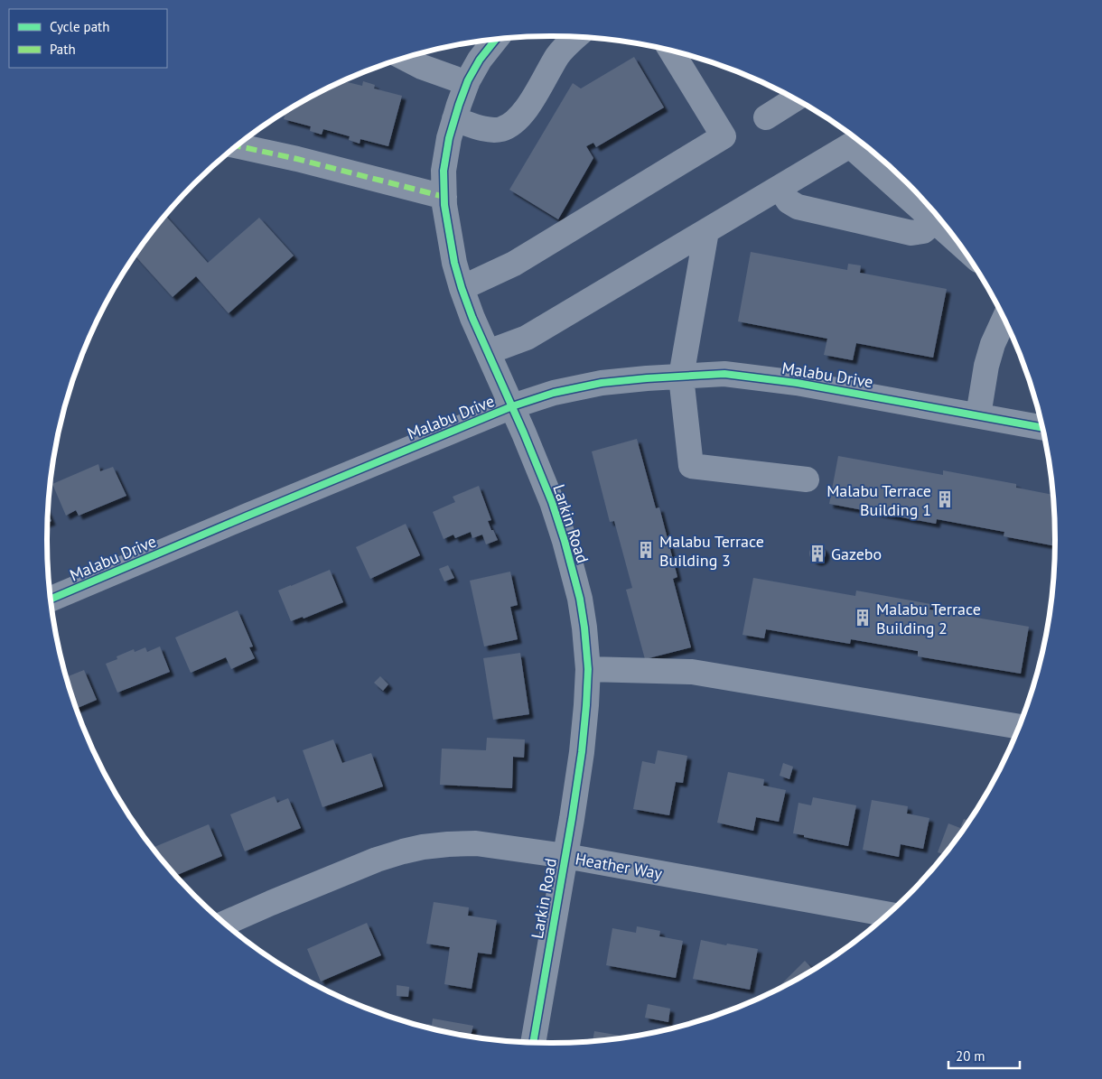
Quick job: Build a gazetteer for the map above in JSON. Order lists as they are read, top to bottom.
{
  "streets": {
    "street": ["Malabu Drive", "Larkin Road", "Heather Way"]
  },
  "crossings": [
    ["Malabu Drive", "Larkin Road"],
    ["Larkin Road", "Heather Way"]
  ],
  "places": {
    "building": [
      "Malabu Terrace Building 1",
      "Malabu Terrace Building 3",
      "Gazebo",
      "Malabu Terrace Building 2"
    ]
  },
  "legend": ["Cycle path", "Path"],
  "scale_bar": "20 m"
}
